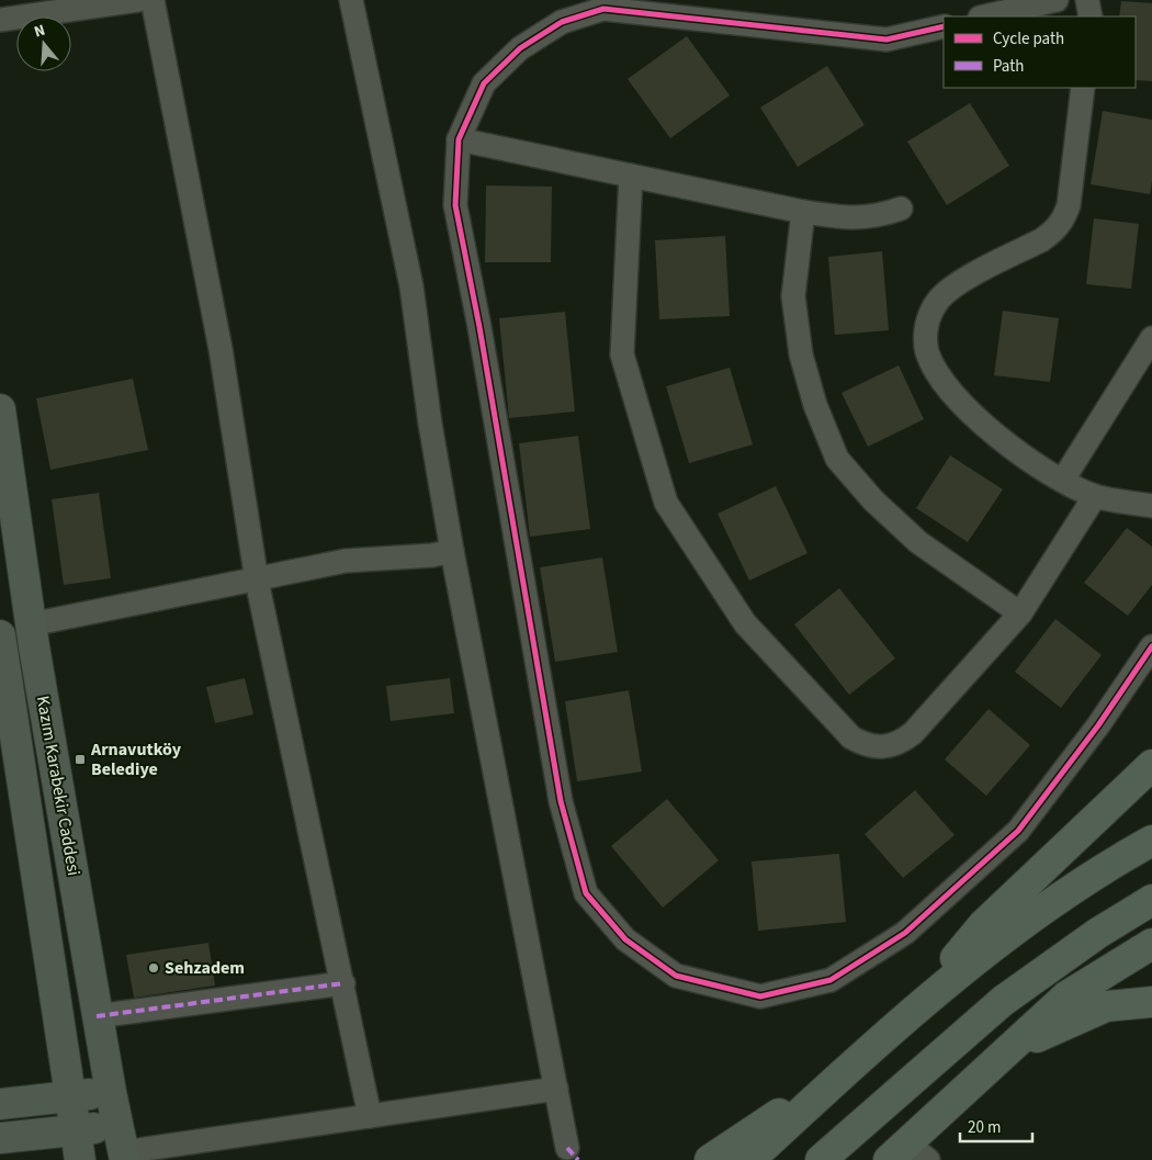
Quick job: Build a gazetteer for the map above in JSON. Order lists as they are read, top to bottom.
{
  "streets": {
    "main road": ["Kazım Karabekir Caddesi"]
  },
  "places": {
    "transit": ["Arnavutköy Belediye"],
    "other": ["Sehzadem"]
  },
  "legend": ["Cycle path", "Path"],
  "scale_bar": "20 m",
  "north": "top"
}
